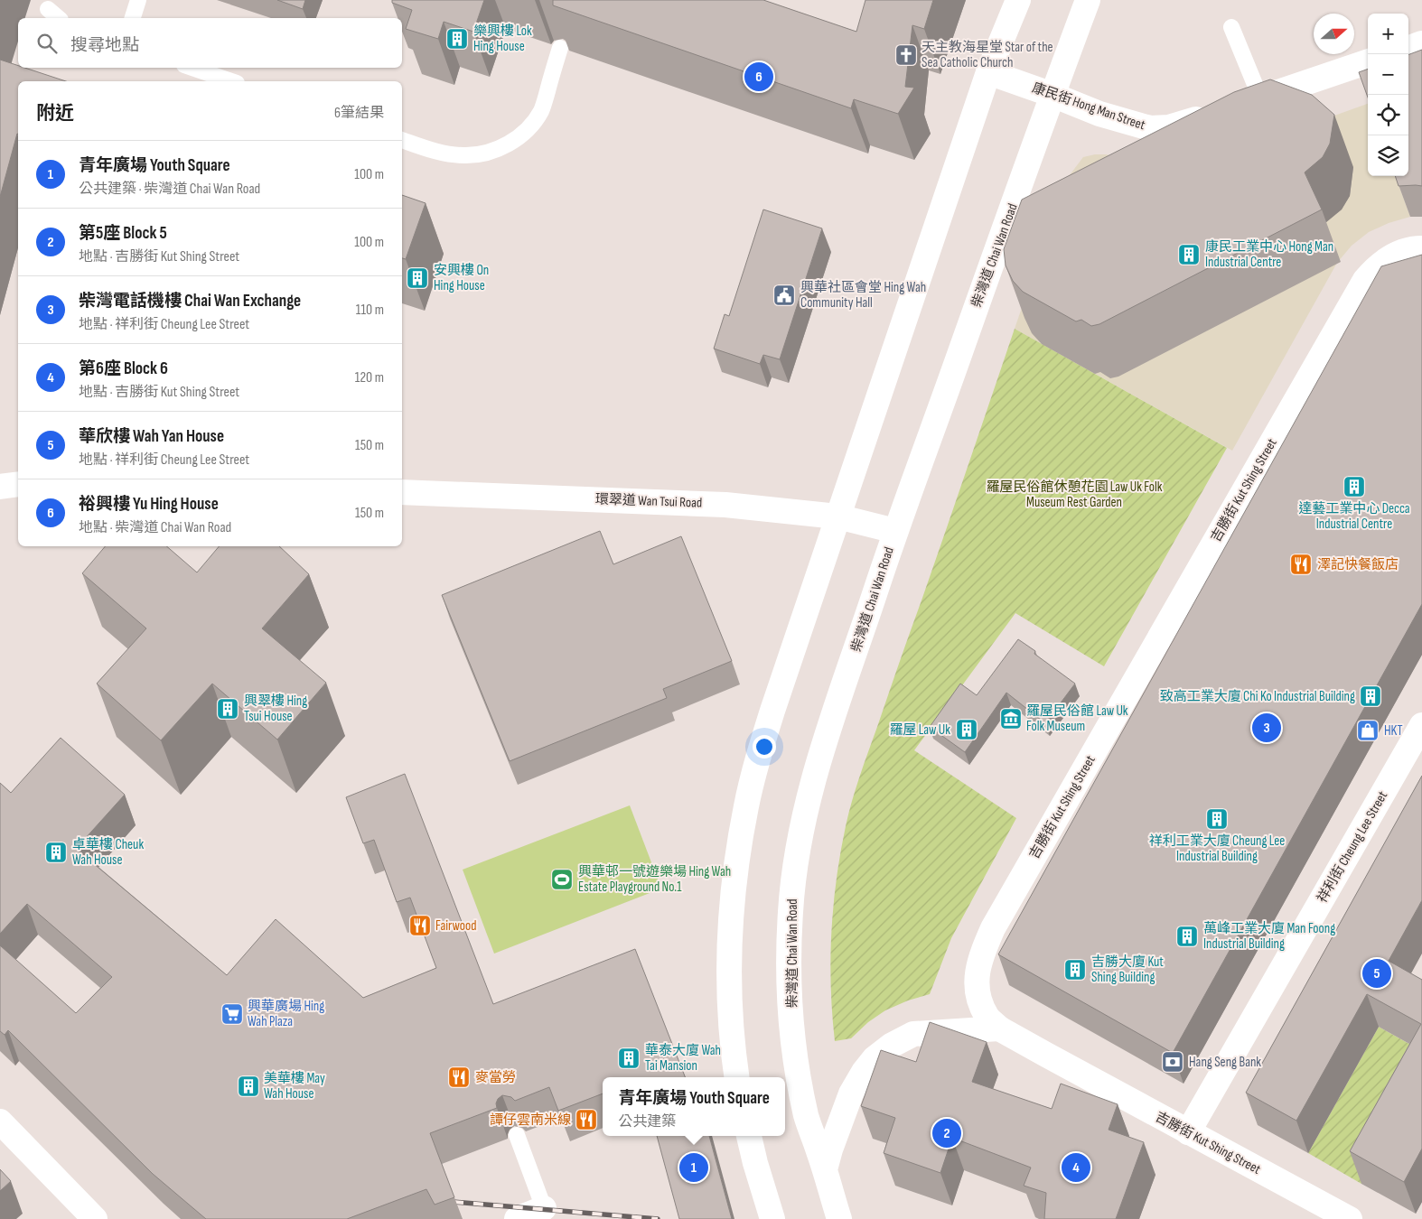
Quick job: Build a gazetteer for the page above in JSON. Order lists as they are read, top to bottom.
{
  "streets": {
    "street": [
      "康民街 Hong Man Street",
      "柴灣道 Chai Wan Road",
      "吉勝街 Kut Shing Street",
      "環翠道 Wan Tsui Road",
      "祥利街 Cheung Lee Street"
    ]
  },
  "crossings": [
    ["康民街 Hong Man Street", "柴灣道 Chai Wan Road"],
    ["柴灣道 Chai Wan Road", "環翠道 Wan Tsui Road"],
    ["吉勝街 Kut Shing Street", "祥利街 Cheung Lee Street"]
  ],
  "parks": ["羅屋民俗館休憩花園 Law Uk Folk Museum Rest Garden"],
  "places": {
    "building": [
      "樂興樓 Lok Hing House",
      "康民工業中心 Hong Man Industrial Centre",
      "安興樓 On Hing House",
      "達藝工業中心 Decca Industrial Centre",
      "致高工業大廈 Chi Ko Industrial Building",
      "興翠樓 Hing Tsui House",
      "羅屋 Law Uk",
      "祥利工業大廈 Cheung Lee Industrial Building",
      "卓華樓 Cheuk Wah House",
      "萬峰工業大廈 Man Foong Industrial Building",
      "吉勝大廈 Kut Shing Building",
      "華泰大廈 Wah Tai Mansion",
      "美華樓 May Wah House"
    ],
    "church": ["天主教海星堂 Star of the Sea Catholic Church"],
    "public building": ["興華社區會堂 Hing Wah Community Hall"],
    "restaurant": [
      "澤記快餐飯店",
      "Fairwood",
      "麥當勞",
      "譚仔雲南米線"
    ],
    "museum": ["羅屋民俗館 Law Uk Folk Museum"],
    "shop": ["HKT"],
    "sports": ["興華邨一號遊樂場 Hing Wah Estate Playground No.1"],
    "supermarket": ["興華廣場 Hing Wah Plaza"],
    "bank": ["Hang Seng Bank"]
  },
  "north": "right",
  "page": {
    "map_buttons": ["+", "−"],
    "search": "搜尋地點",
    "pins": [
      "6",
      "3",
      "5",
      "2",
      "1",
      "4"
    ],
    "heading": ["附近", "6筆結果"],
    "list": [
      {
        "mark": "1",
        "name": "青年廣場 Youth Square",
        "note": "公共建築 · 柴灣道 Chai Wan Road",
        "value": "100 m"
      },
      {
        "mark": "2",
        "name": "第5座 Block 5",
        "note": "地點 · 吉勝街 Kut Shing Street",
        "value": "100 m"
      },
      {
        "mark": "3",
        "name": "柴灣電話機樓 Chai Wan Exchange",
        "note": "地點 · 祥利街 Cheung Lee Street",
        "value": "110 m"
      },
      {
        "mark": "4",
        "name": "第6座 Block 6",
        "note": "地點 · 吉勝街 Kut Shing Street",
        "value": "120 m"
      },
      {
        "mark": "5",
        "name": "華欣樓 Wah Yan House",
        "note": "地點 · 祥利街 Cheung Lee Street",
        "value": "150 m"
      },
      {
        "mark": "6",
        "name": "裕興樓 Yu Hing House",
        "note": "地點 · 柴灣道 Chai Wan Road",
        "value": "150 m"
      }
    ],
    "popup": ["青年廣場 Youth Square", "公共建築"]
  }
}
